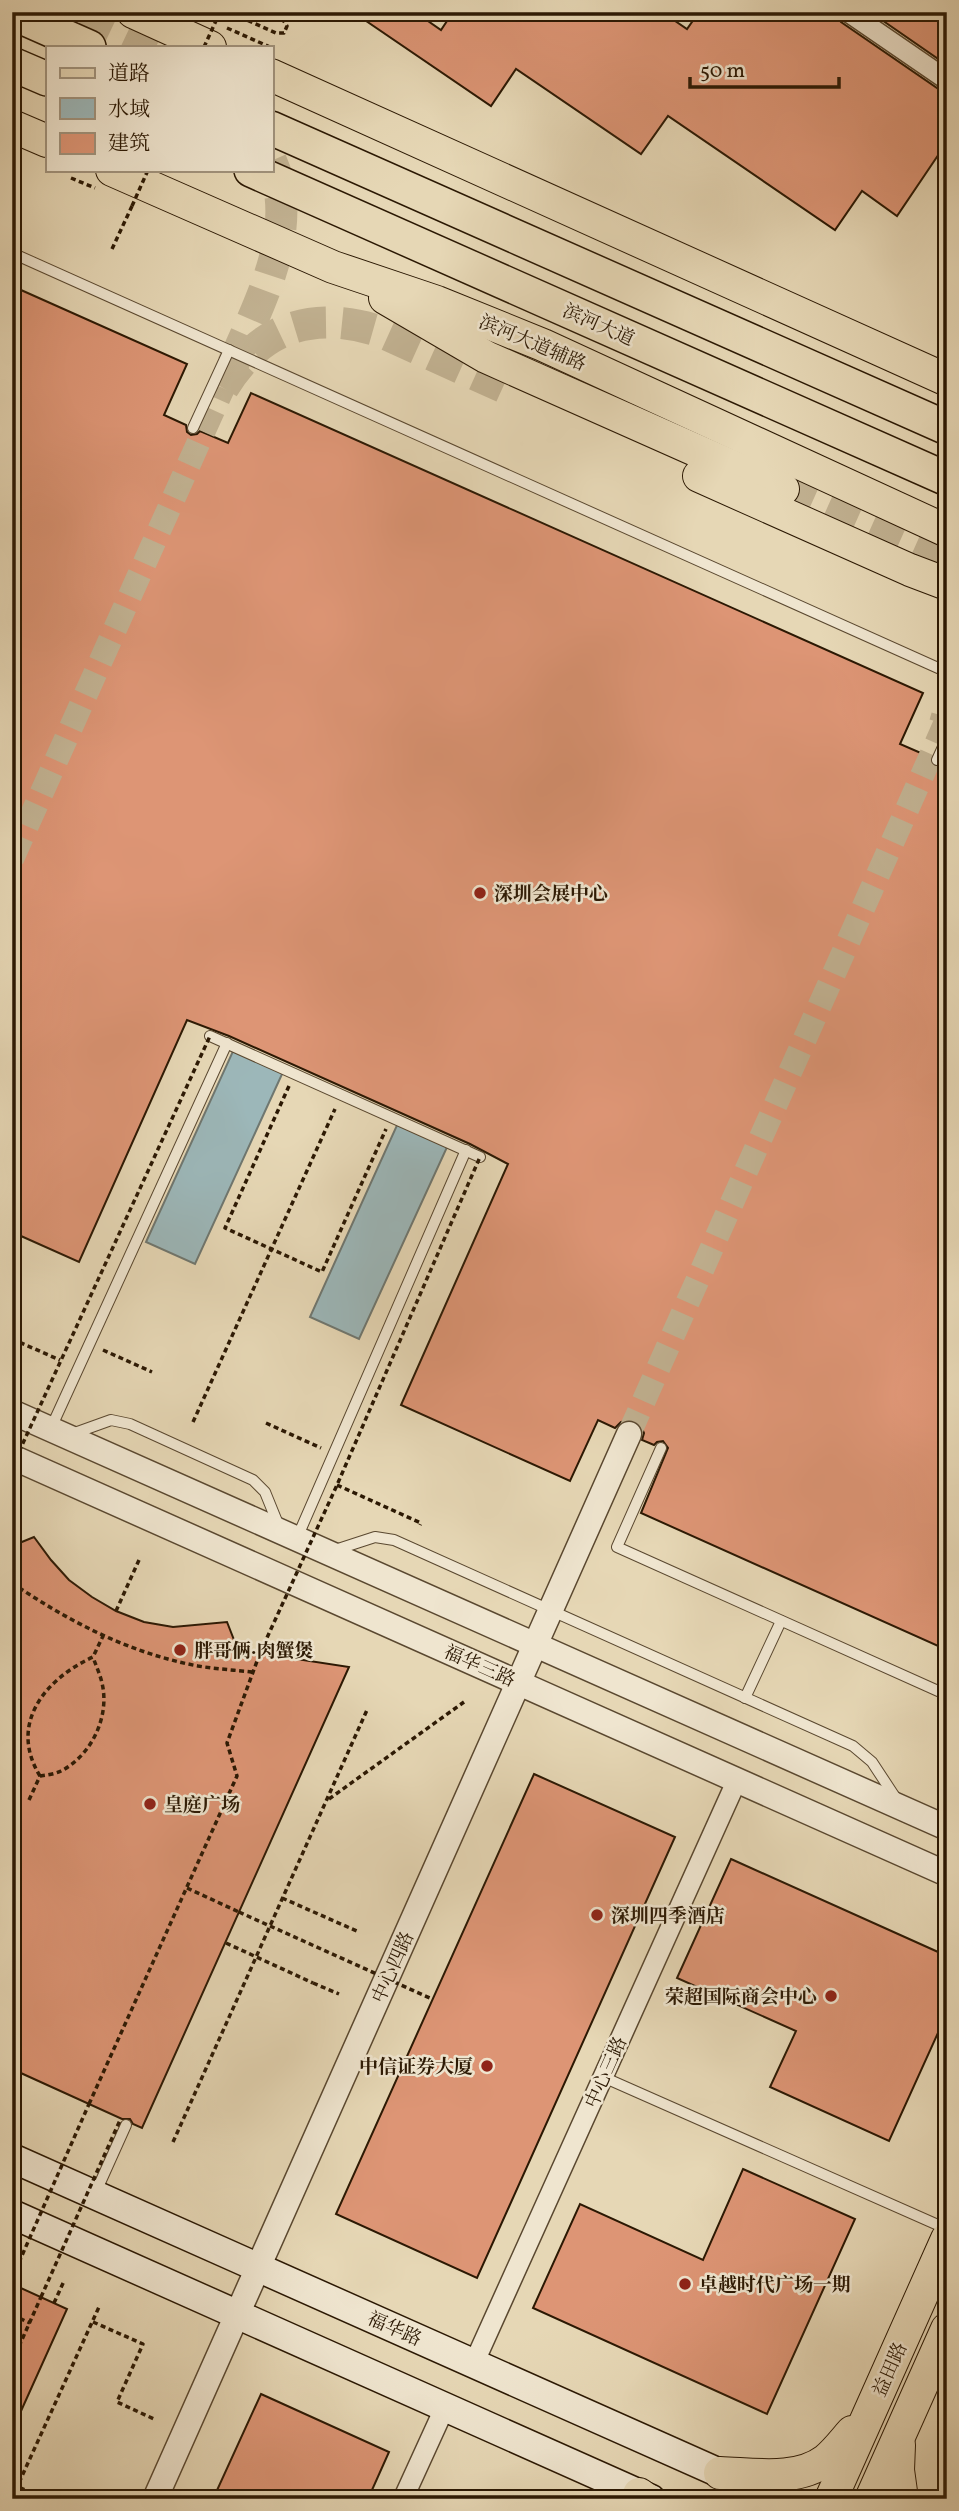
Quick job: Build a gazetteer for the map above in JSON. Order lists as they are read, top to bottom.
{
  "streets": {
    "highway": ["滨河大道"],
    "main road": ["滨河大道辅路", "福华路", "益田路"],
    "street": ["福华三路", "中心四路", "中心三路"]
  },
  "crossings": [
    ["福华三路", "中心四路"],
    ["福华三路", "中心三路"],
    ["中心四路", "福华路"],
    ["中心三路", "福华路"]
  ],
  "places": [
    "深圳会展中心",
    "胖哥俩·肉蟹煲",
    "皇庭广场",
    "深圳四季酒店",
    "荣超国际商会中心",
    "中信证券大厦",
    "卓越时代广场一期"
  ],
  "legend": ["道路", "水域", "建筑"],
  "scale_bar": "50 m"
}
